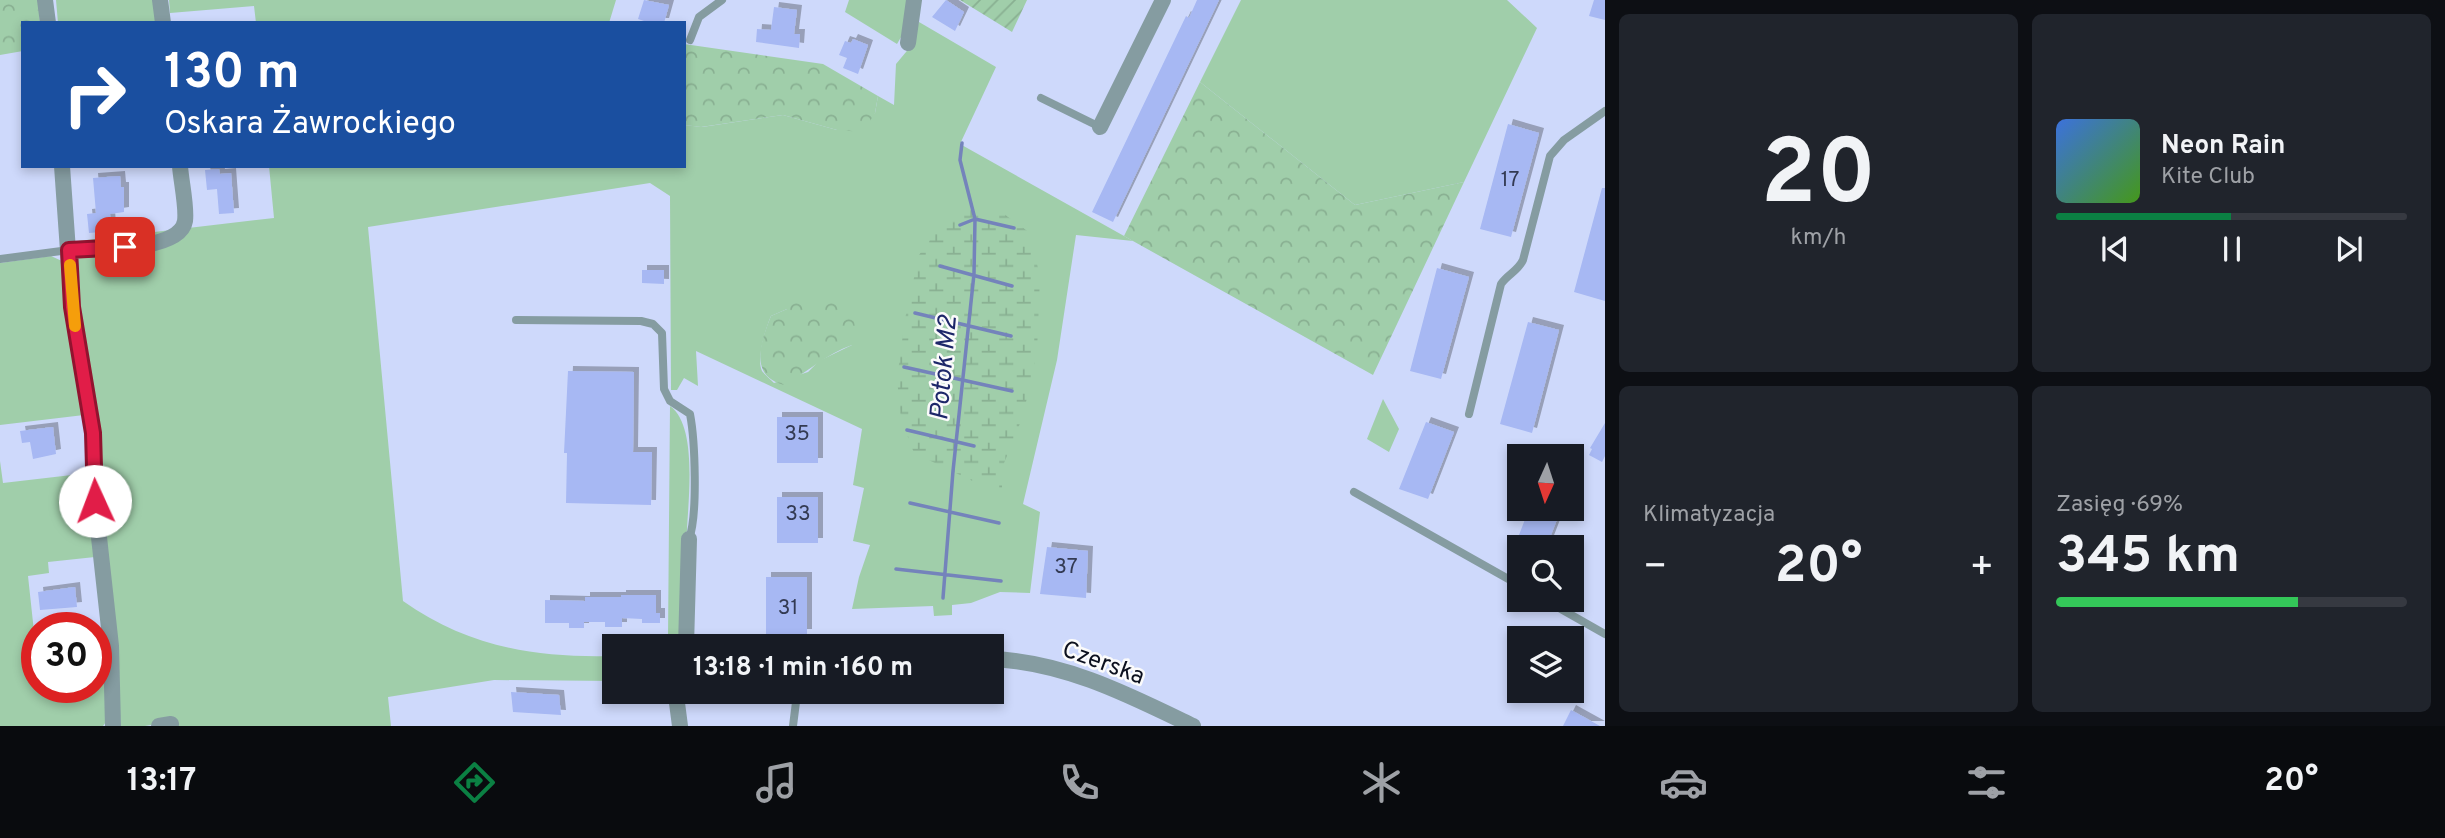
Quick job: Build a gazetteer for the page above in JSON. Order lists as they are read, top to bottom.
{
  "streets": {
    "street": ["Czerska"]
  },
  "water": ["Potok M2"],
  "house_numbers": [
    "17",
    "35",
    "33",
    "37",
    "31"
  ],
  "north": "bottom",
  "page": {
    "tile": [
      ["20", "km/h"],
      "Klimatyzacja",
      ["Zasięg · 69%", "345 km"]
    ],
    "turn": ["130 m", "Oskara Żawrockiego"],
    "song": ["Neon Rain", "Kite Club"],
    "heat": ["−", "20°", "+"],
    "limit": "30",
    "trip": "13:18 · 1 min · 160 m",
    "tabs": ["13:17", "20°"]
  }
}
